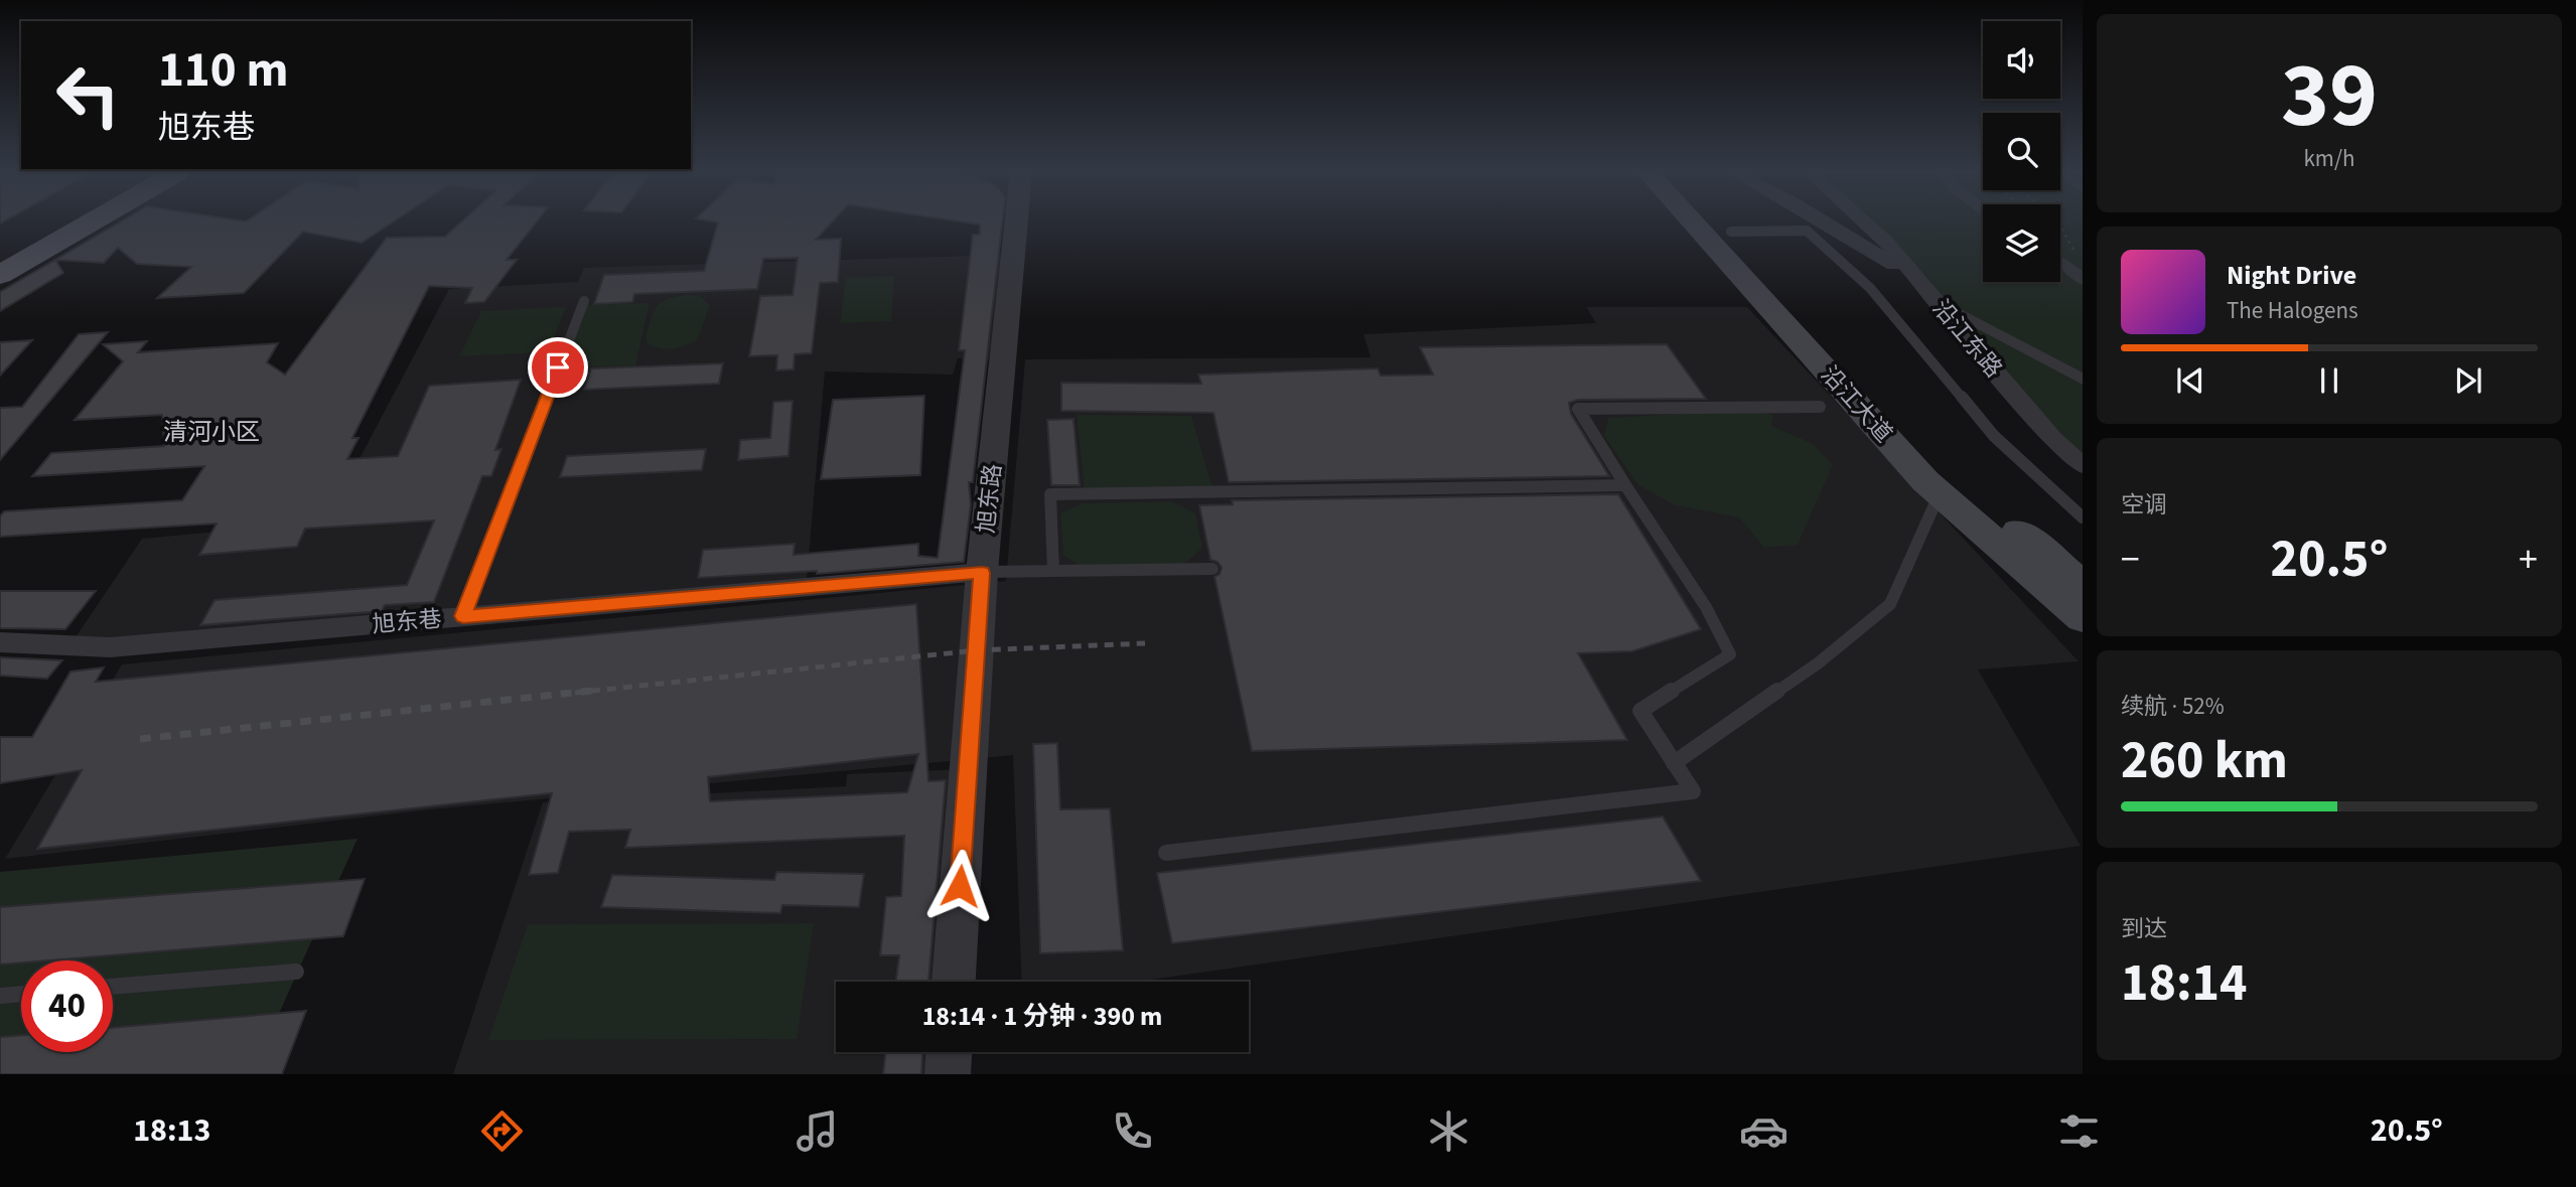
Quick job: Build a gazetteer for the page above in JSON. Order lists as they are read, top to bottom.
{
  "streets": {
    "main road": ["沿江大道"],
    "street": ["沿江东路", "旭东路", "旭东巷"]
  },
  "crossings": [
    ["旭东路", "旭东巷"]
  ],
  "districts": ["清河小区"],
  "page": {
    "tile": [
      ["39", "km/h"],
      "空调",
      ["续航 · 52%", "260 km"],
      ["到达", "18:14"]
    ],
    "turn": ["110 m", "旭东巷"],
    "song": ["Night Drive", "The Halogens"],
    "heat": ["−", "20.5°", "+"],
    "limit": "40",
    "trip": "18:14 · 1 分钟 · 390 m",
    "tabs": ["18:13", "20.5°"]
  }
}
